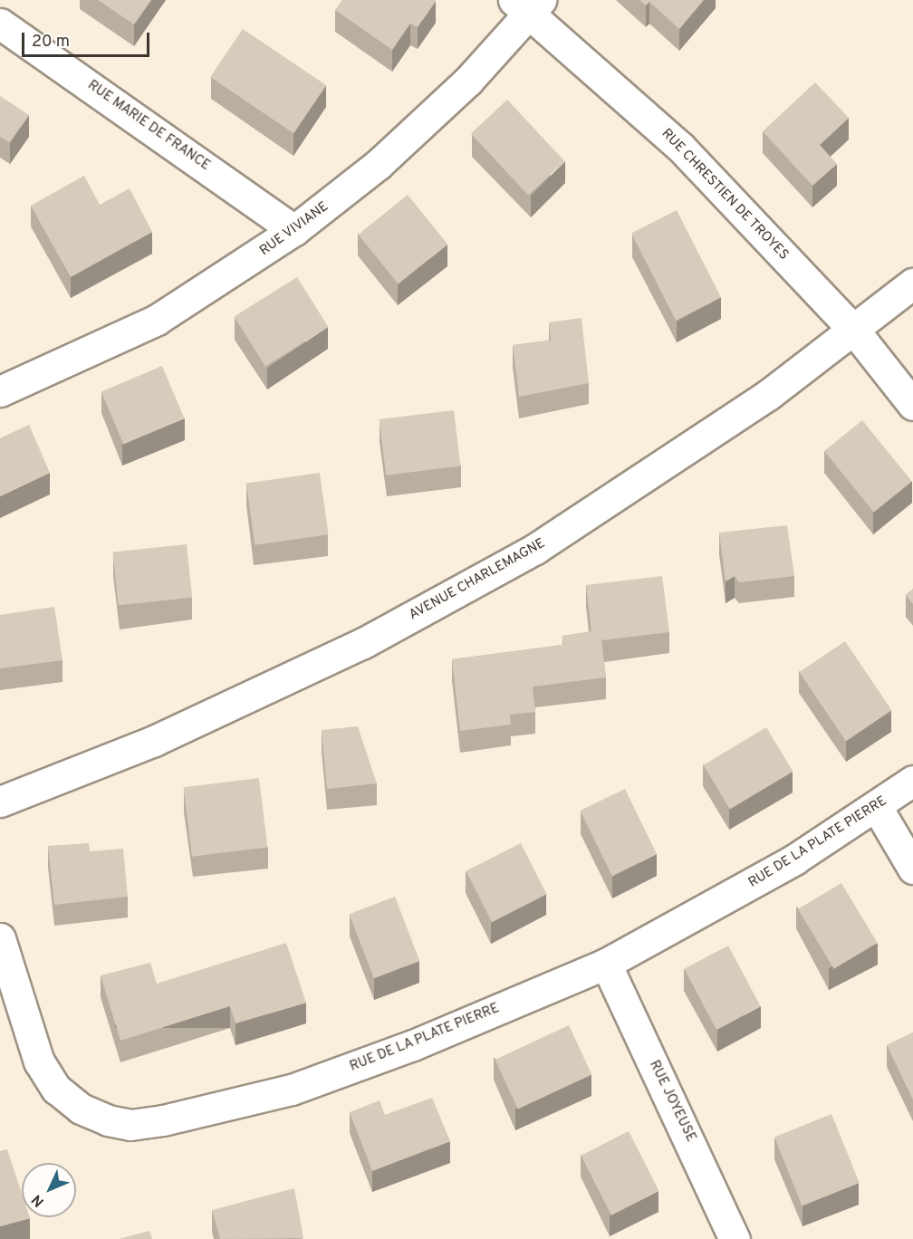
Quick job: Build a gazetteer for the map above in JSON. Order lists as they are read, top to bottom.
{
  "streets": {
    "street": [
      "RUE MARIE DE FRANCE",
      "RUE CHRESTIEN DE TROYES",
      "RUE VIVIANE",
      "AVENUE CHARLEMAGNE",
      "RUE DE LA PLATE PIERRE",
      "RUE JOYEUSE"
    ]
  },
  "crossings": [
    ["RUE MARIE DE FRANCE", "RUE VIVIANE"],
    ["RUE CHRESTIEN DE TROYES", "RUE VIVIANE"],
    ["RUE CHRESTIEN DE TROYES", "AVENUE CHARLEMAGNE"],
    ["RUE DE LA PLATE PIERRE", "RUE JOYEUSE"]
  ],
  "scale_bar": "20 m",
  "north": "bottom left"
}
